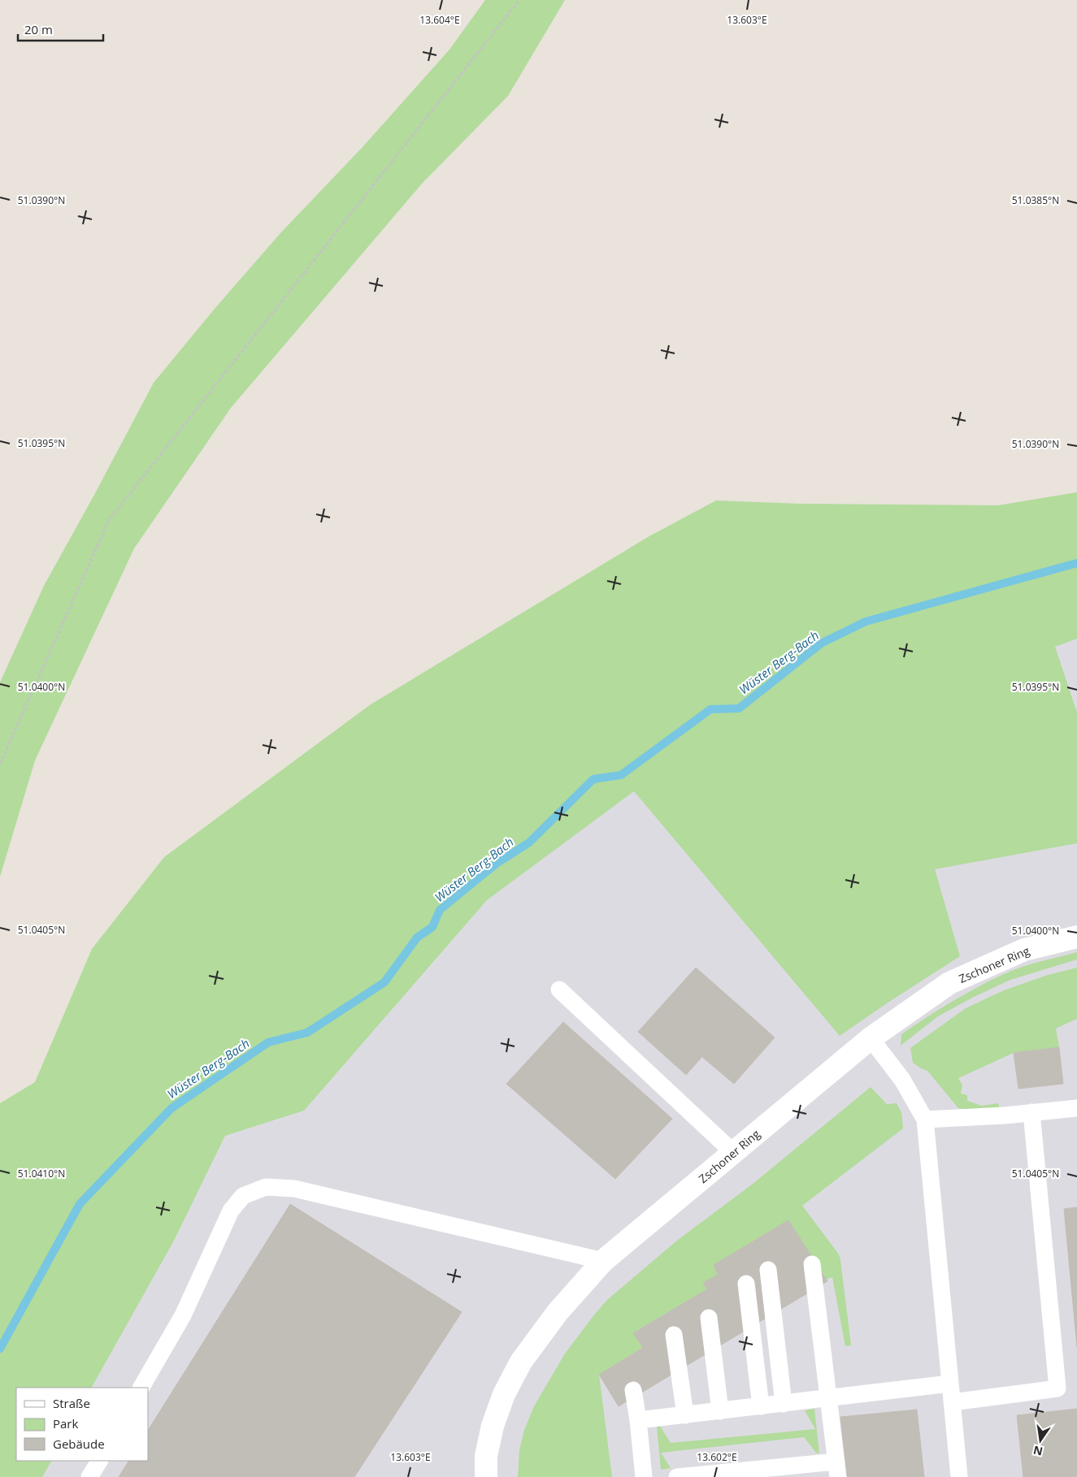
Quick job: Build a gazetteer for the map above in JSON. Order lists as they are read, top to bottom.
{
  "streets": {
    "street": ["Zschoner Ring"]
  },
  "water": ["Wüster Berg-Bach"],
  "legend": ["Straße", "Park", "Gebäude"],
  "scale_bar": "20 m",
  "north": "bottom",
  "coordinates": [
    "13.604°E",
    "13.603°E",
    "51.0390°N",
    "51.0385°N",
    "51.0395°N",
    "51.0400°N",
    "51.0405°N",
    "51.0410°N",
    "13.602°E"
  ]
}
